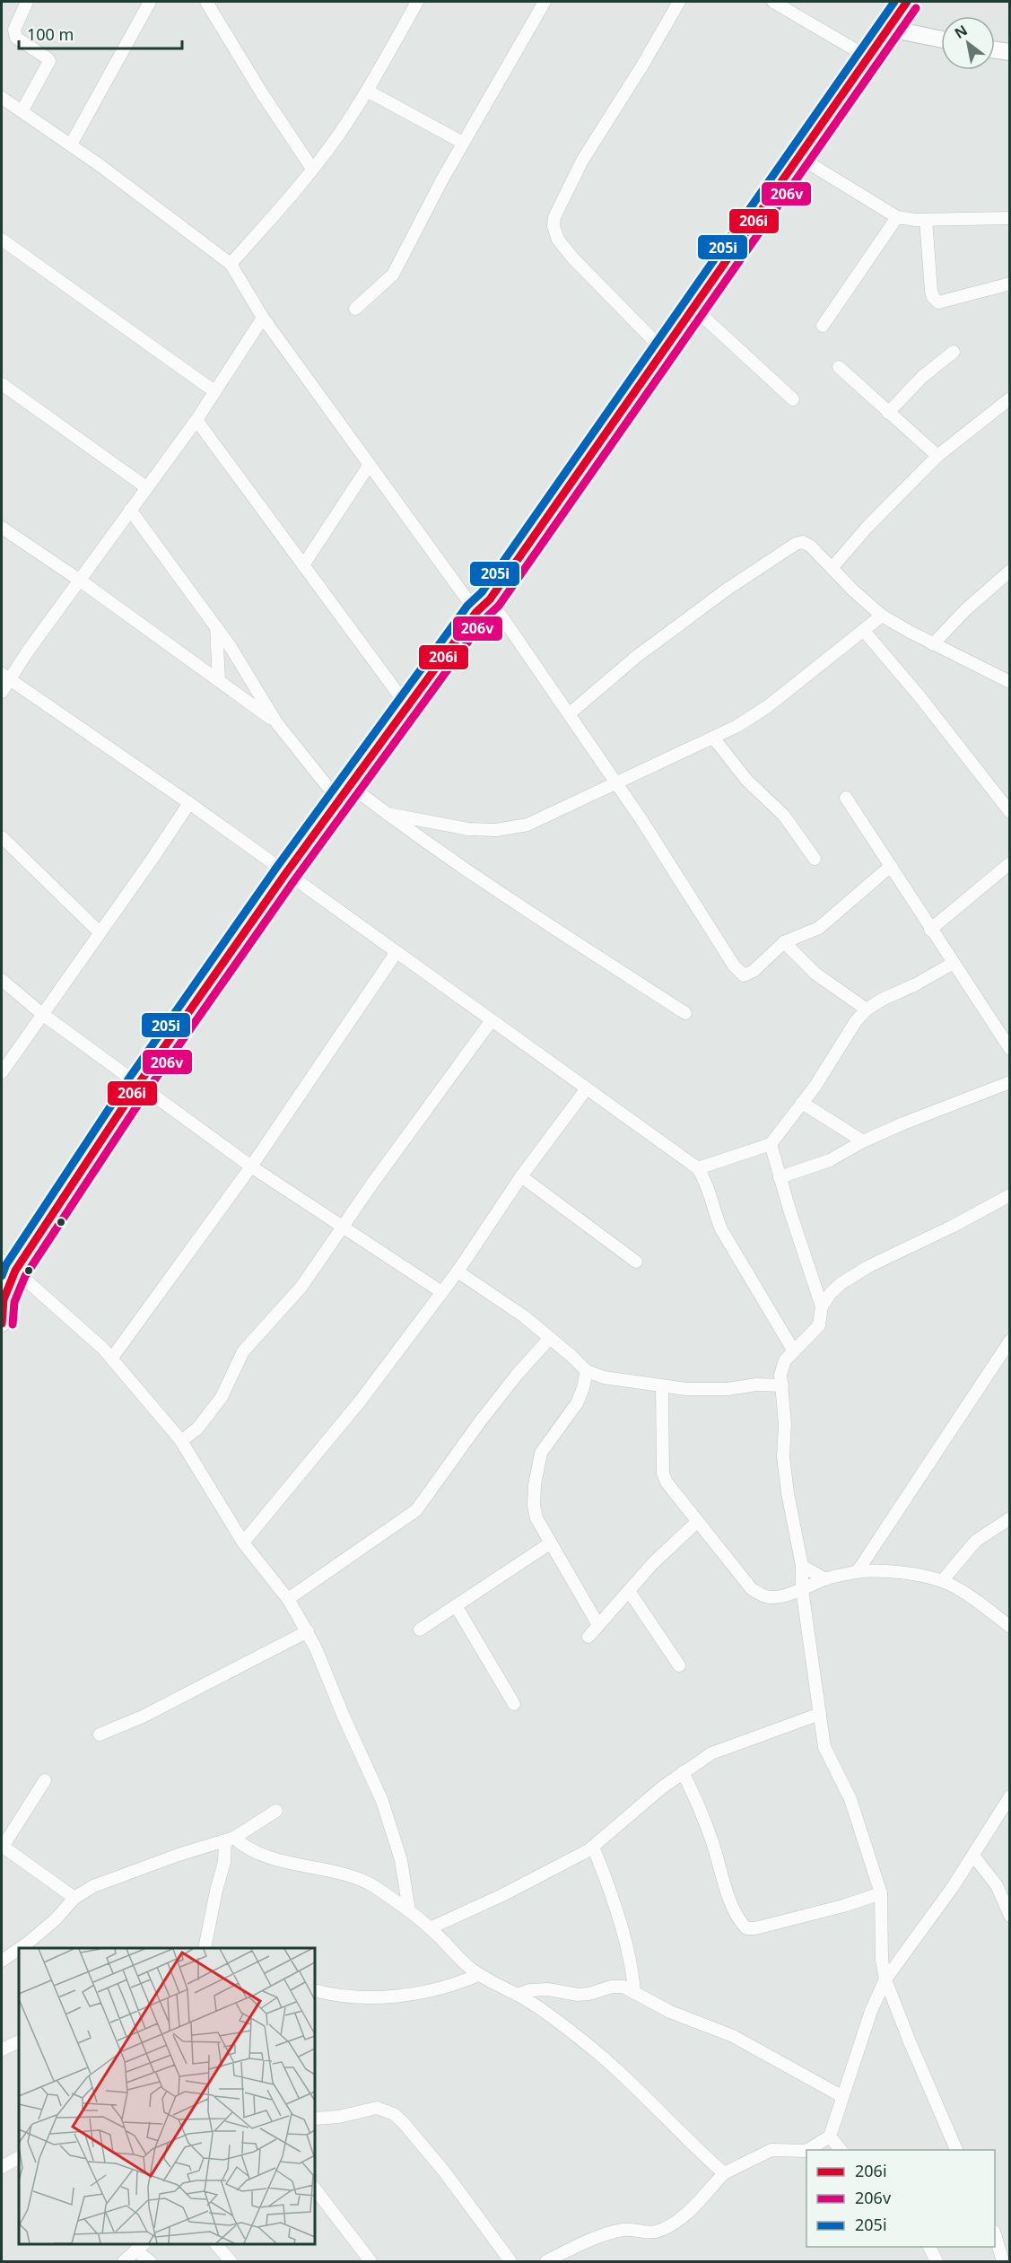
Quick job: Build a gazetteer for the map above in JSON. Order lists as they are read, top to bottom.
{
  "lines": ["transit line 206i", "transit line 205i", "transit line 206v"],
  "legend": ["206i", "206v", "205i"],
  "scale_bar": "100 m",
  "north": "top left"
}
